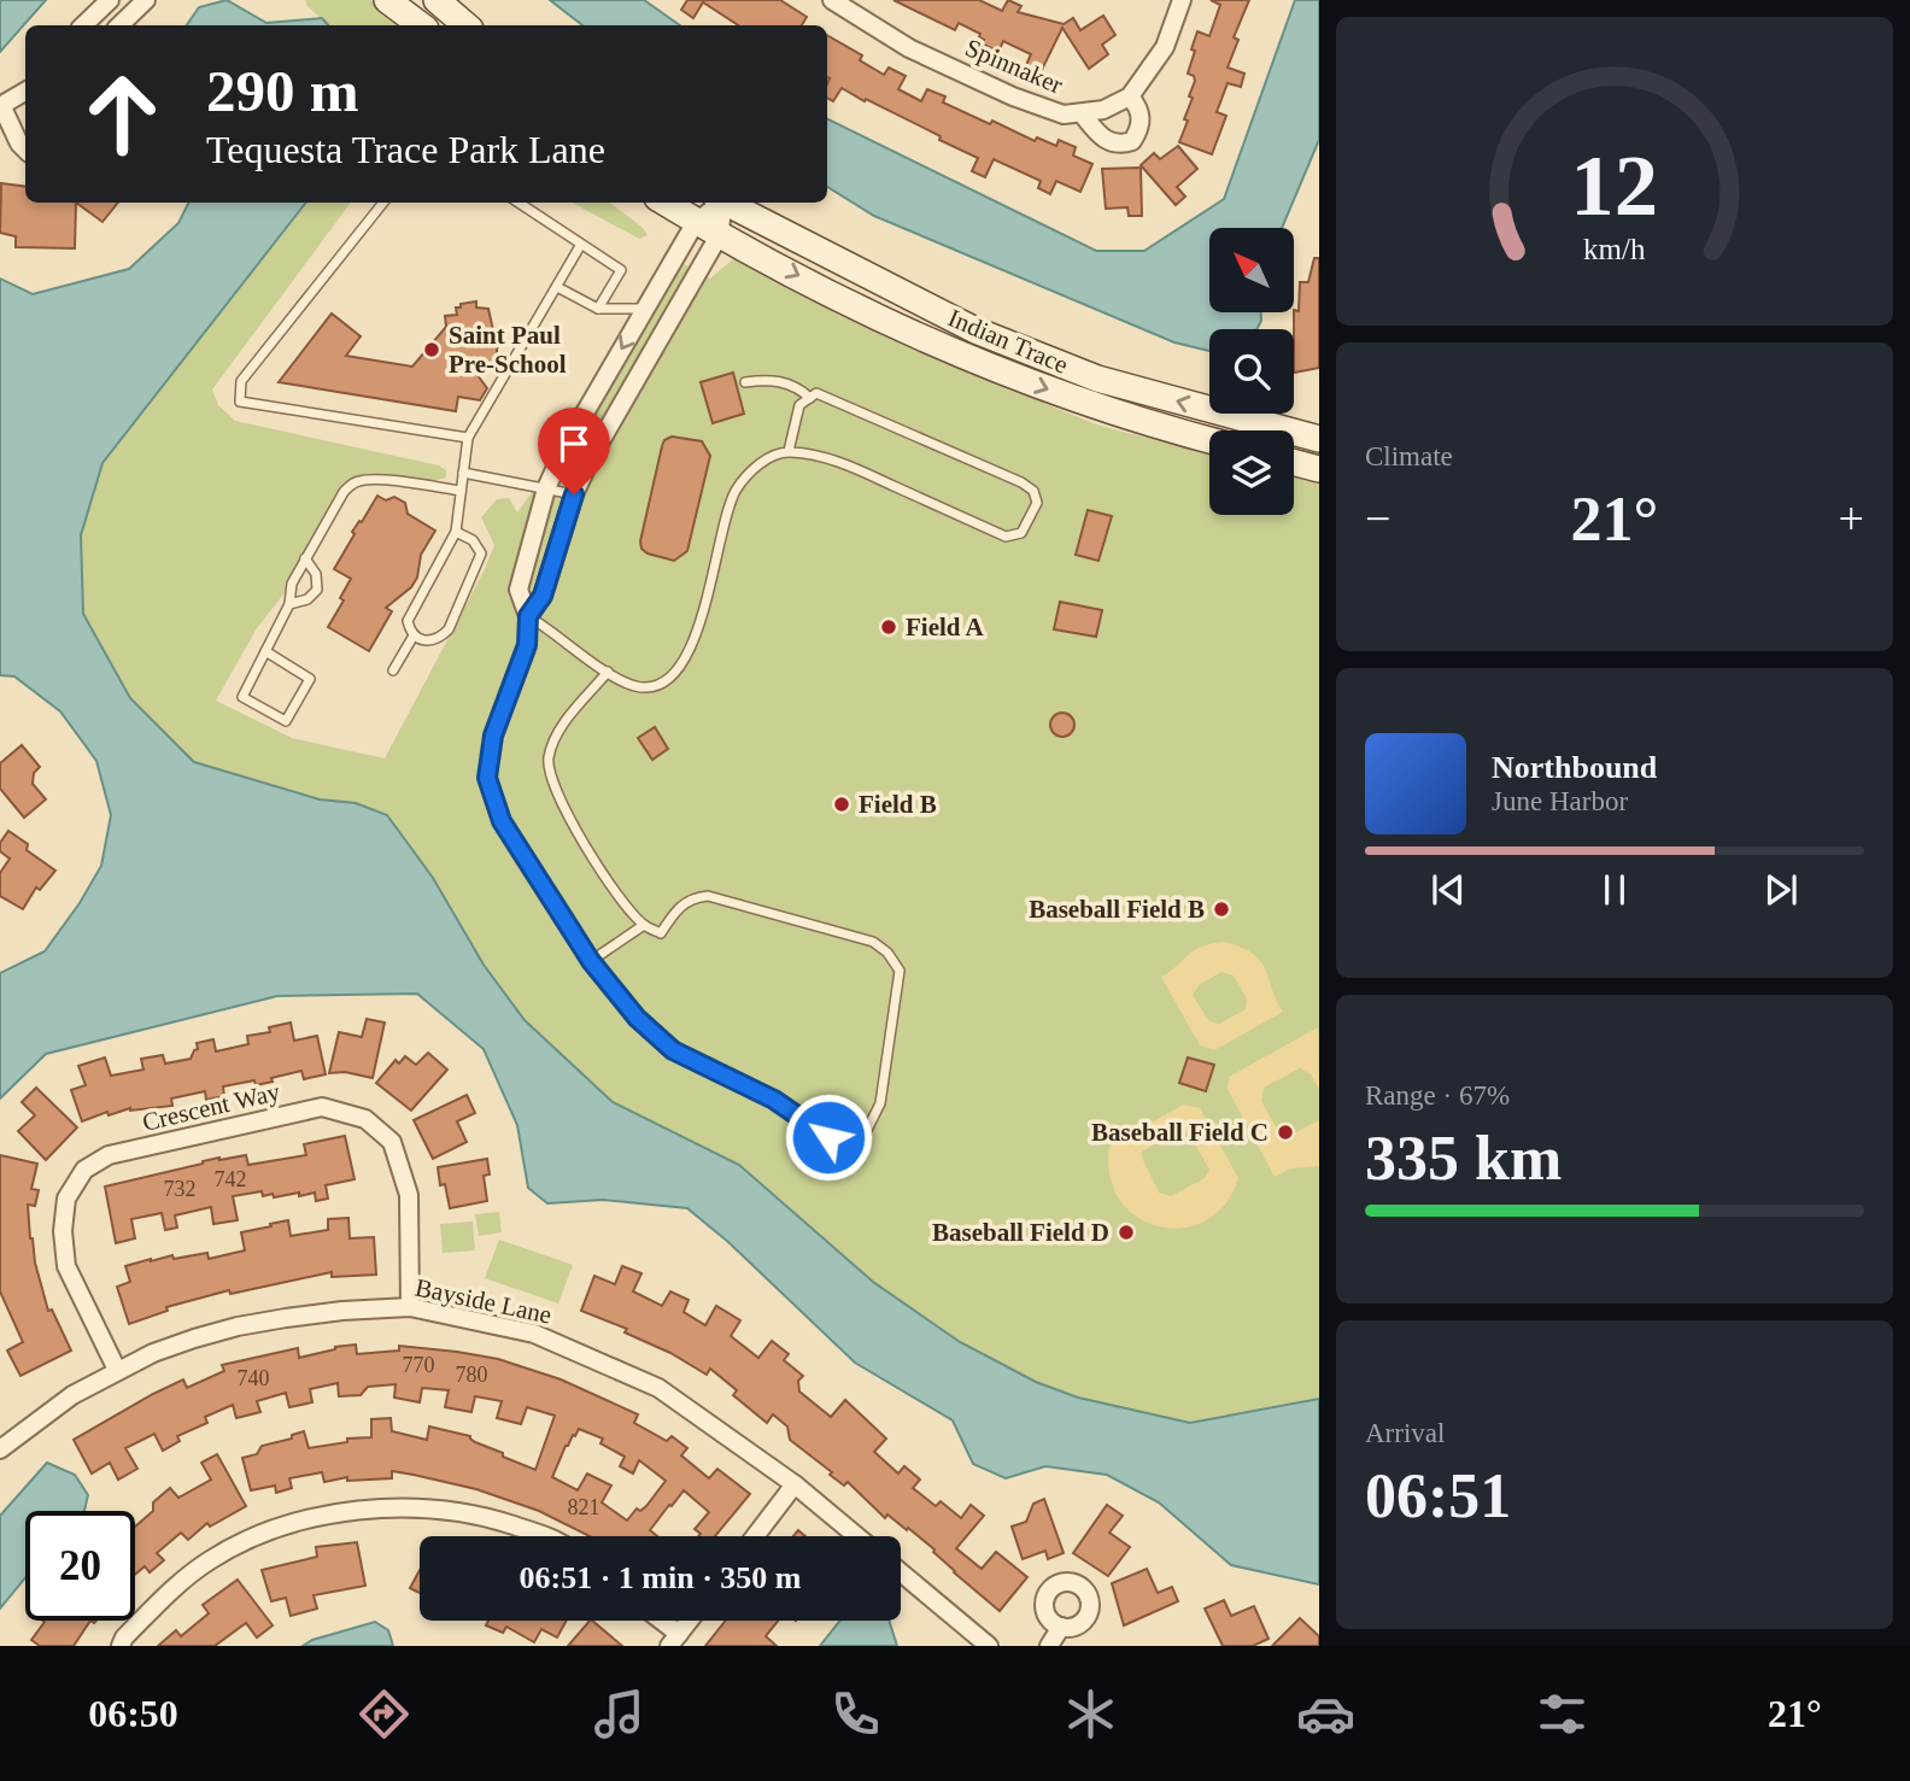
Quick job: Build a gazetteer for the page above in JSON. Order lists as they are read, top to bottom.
{
  "streets": {
    "main road": ["Indian Trace"],
    "street": ["Spinnaker", "Crescent Way", "Bayside Lane"]
  },
  "crossings": [
    ["Crescent Way", "Bayside Lane"]
  ],
  "places": [
    "Saint Paul Pre-School",
    "Field A",
    "Field B",
    "Baseball Field B",
    "Baseball Field C",
    "Baseball Field D"
  ],
  "house_numbers": [
    "742",
    "732",
    "770",
    "780",
    "740",
    "821"
  ],
  "north": "top left",
  "page": {
    "turn": ["290 m", "Tequesta Trace Park Lane"],
    "tile": [
      "Climate",
      ["Range · 67%", "335 km"],
      ["Arrival", "06:51"]
    ],
    "heat": ["−", "21°", "+"],
    "song": ["Northbound", "June Harbor"],
    "limit": "20",
    "trip": "06:51 · 1 min · 350 m",
    "tabs": ["06:50", "21°"],
    "gauge": ["12", "km/h"]
  }
}
